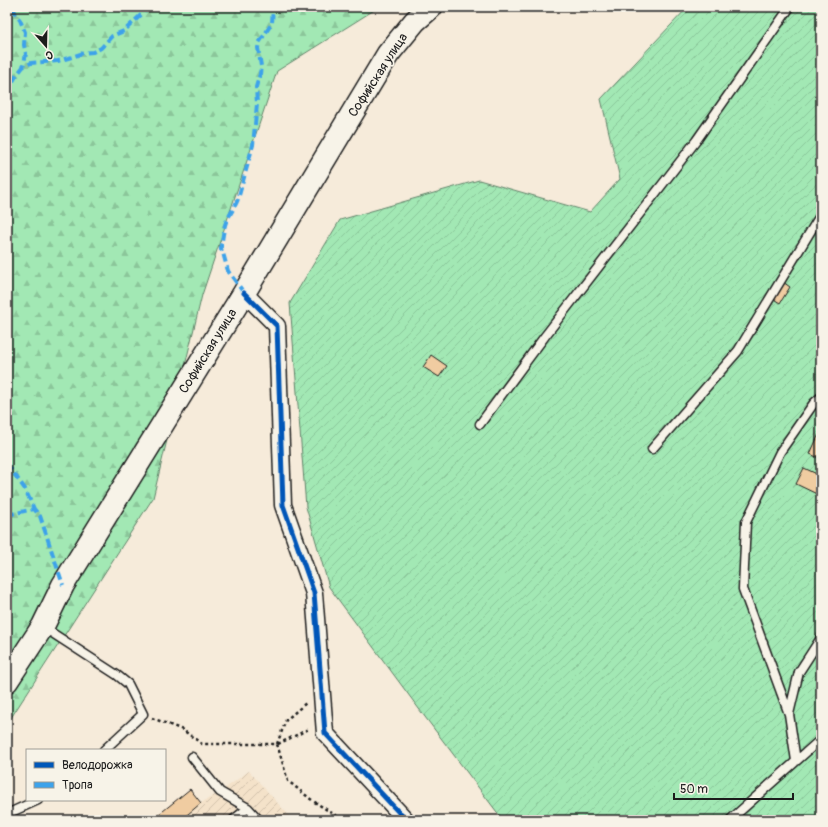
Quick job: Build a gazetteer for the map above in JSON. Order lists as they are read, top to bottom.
{
  "streets": {
    "main road": ["Софийская улица"]
  },
  "legend": ["Велодорожка", "Тропа"],
  "scale_bar": "50 m",
  "north": "bottom"
}
